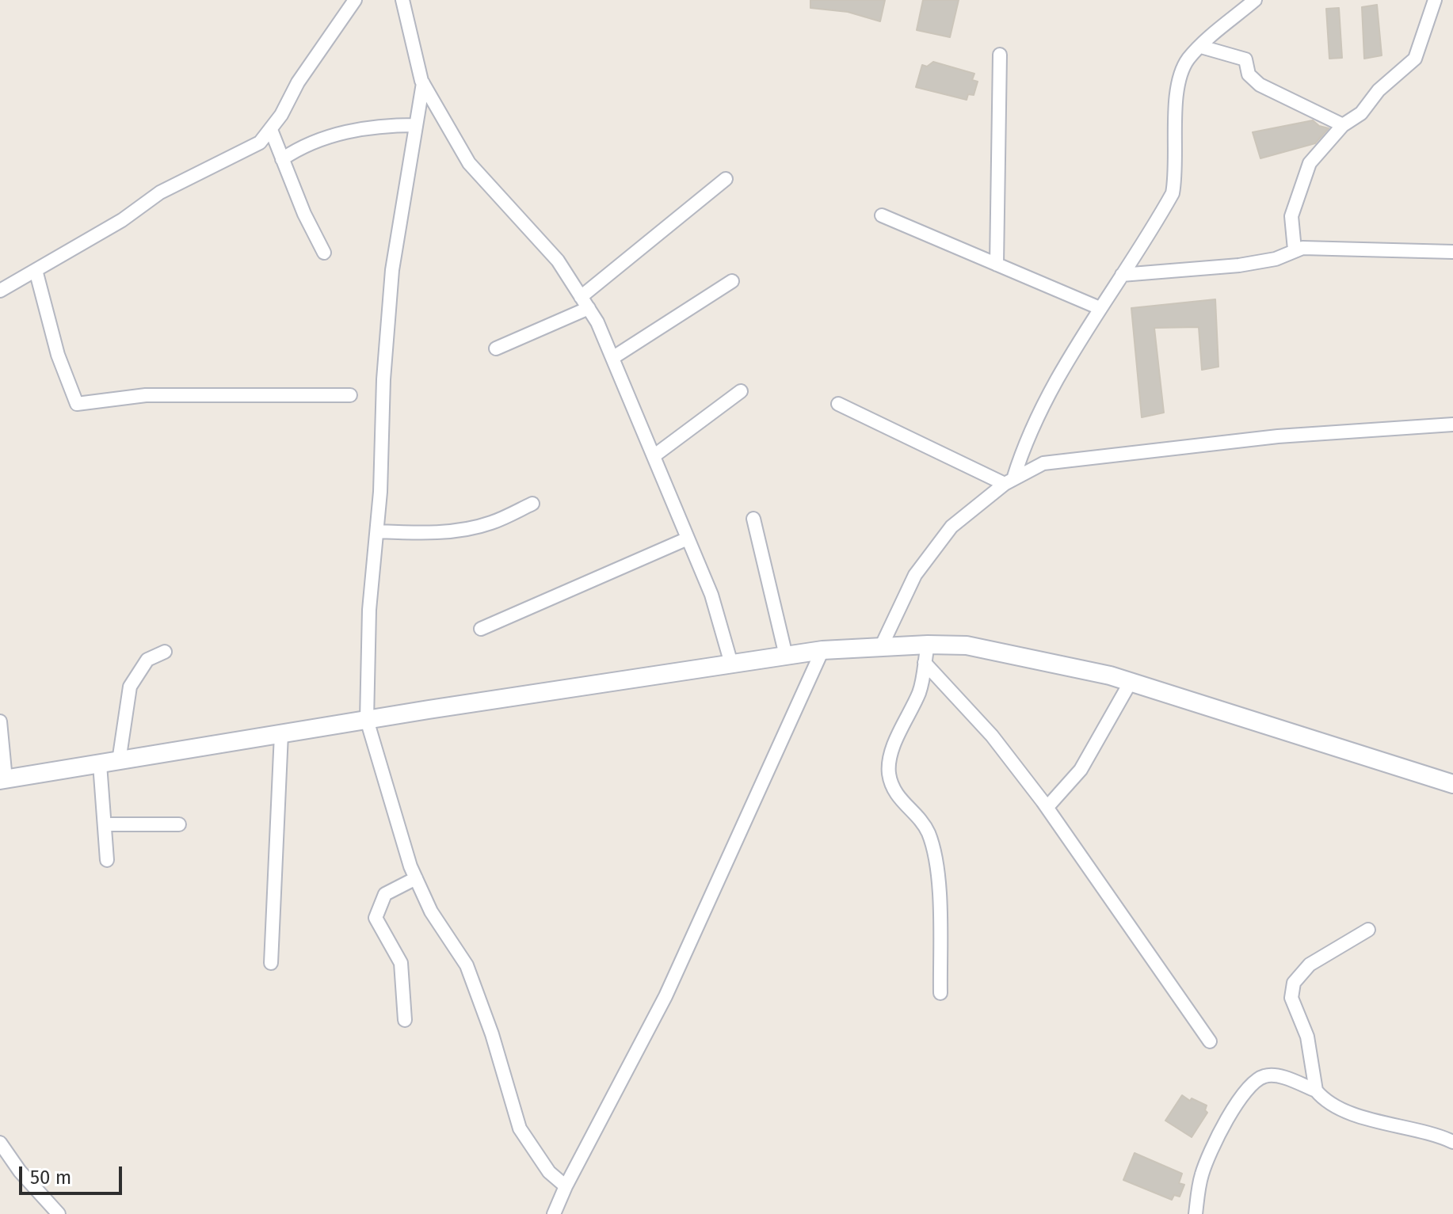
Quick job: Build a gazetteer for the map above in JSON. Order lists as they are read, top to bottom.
{
  "scale_bar": "50 m"
}
